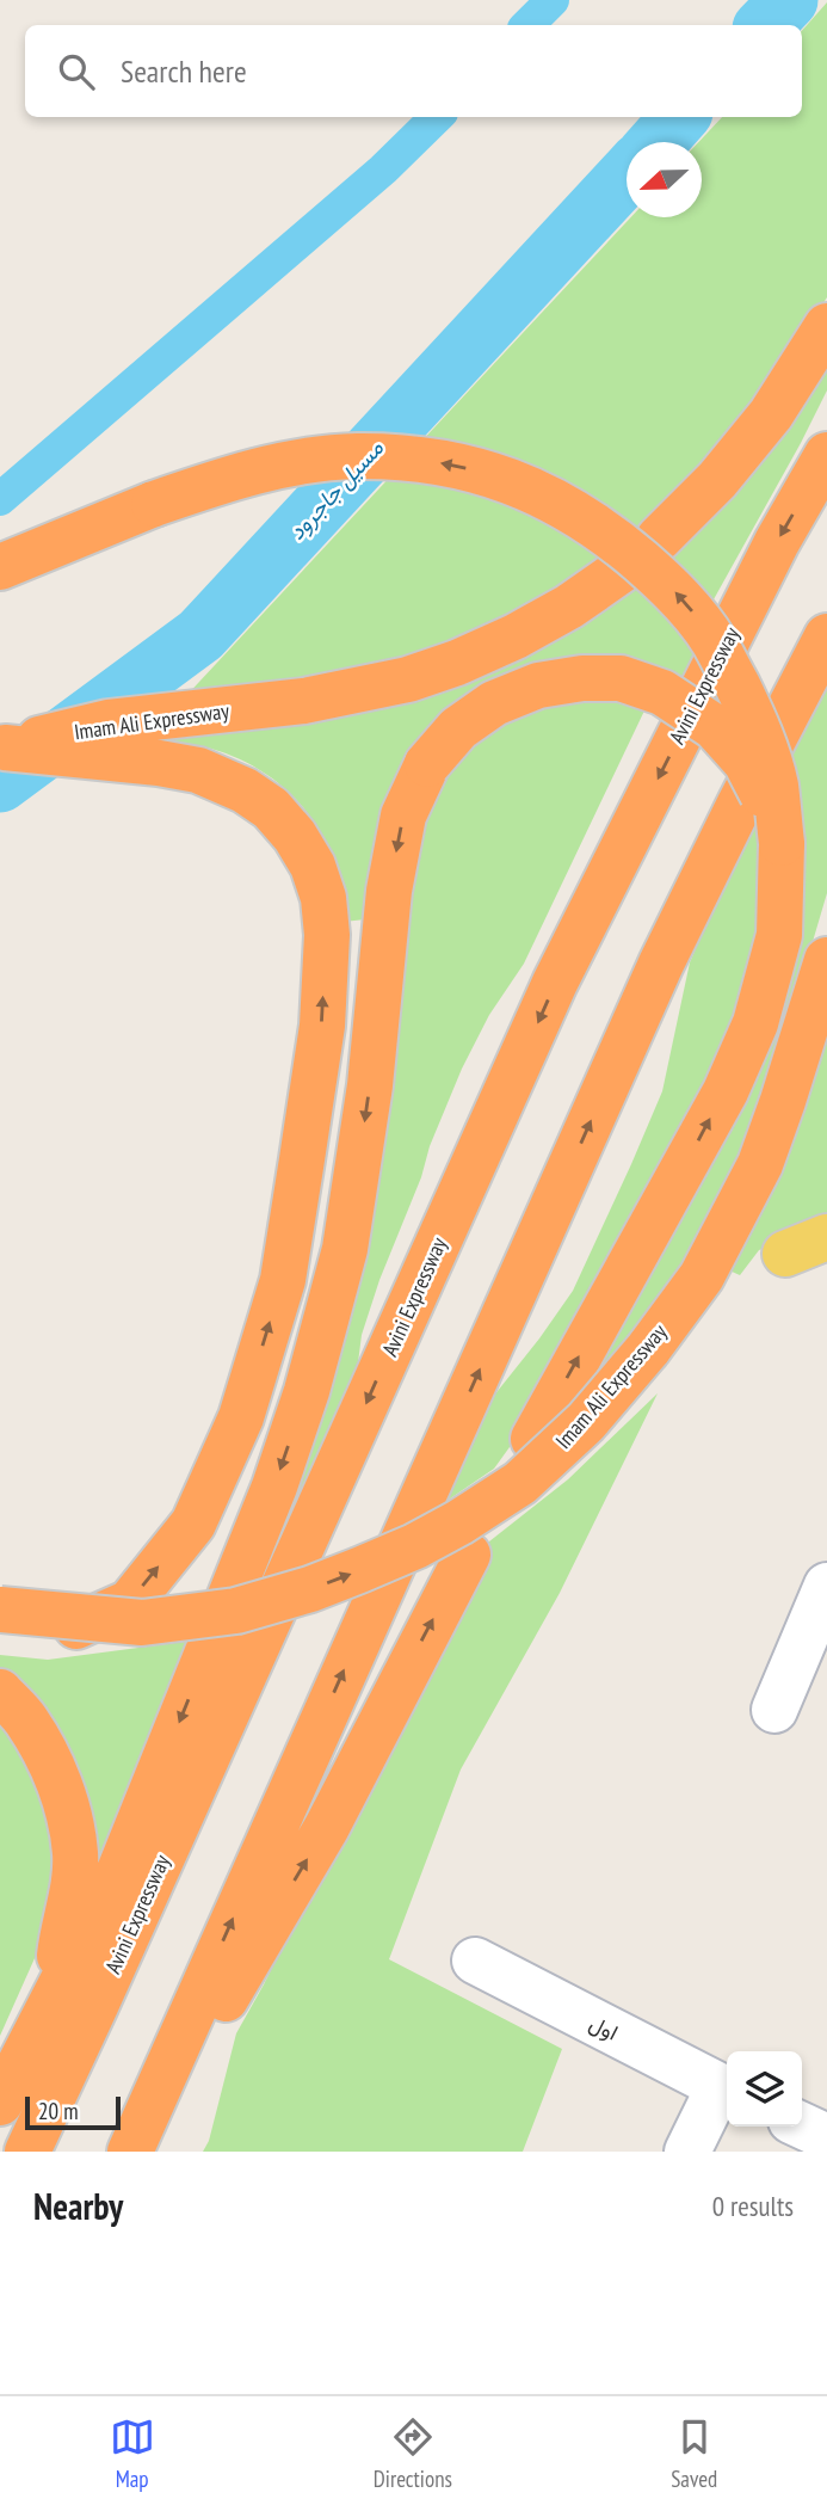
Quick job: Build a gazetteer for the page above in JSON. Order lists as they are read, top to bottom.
{
  "streets": {
    "highway": ["Avini Expressway", "Imam Ali Expressway"],
    "street": ["اول"]
  },
  "water": ["مسیل جاجرود"],
  "scale_bar": "20 m",
  "north": "left",
  "page": {
    "search": "Search here",
    "scale": "20 m",
    "heading": ["Nearby", "0 results"],
    "nav": ["Map", "Directions", "Saved"]
  }
}
